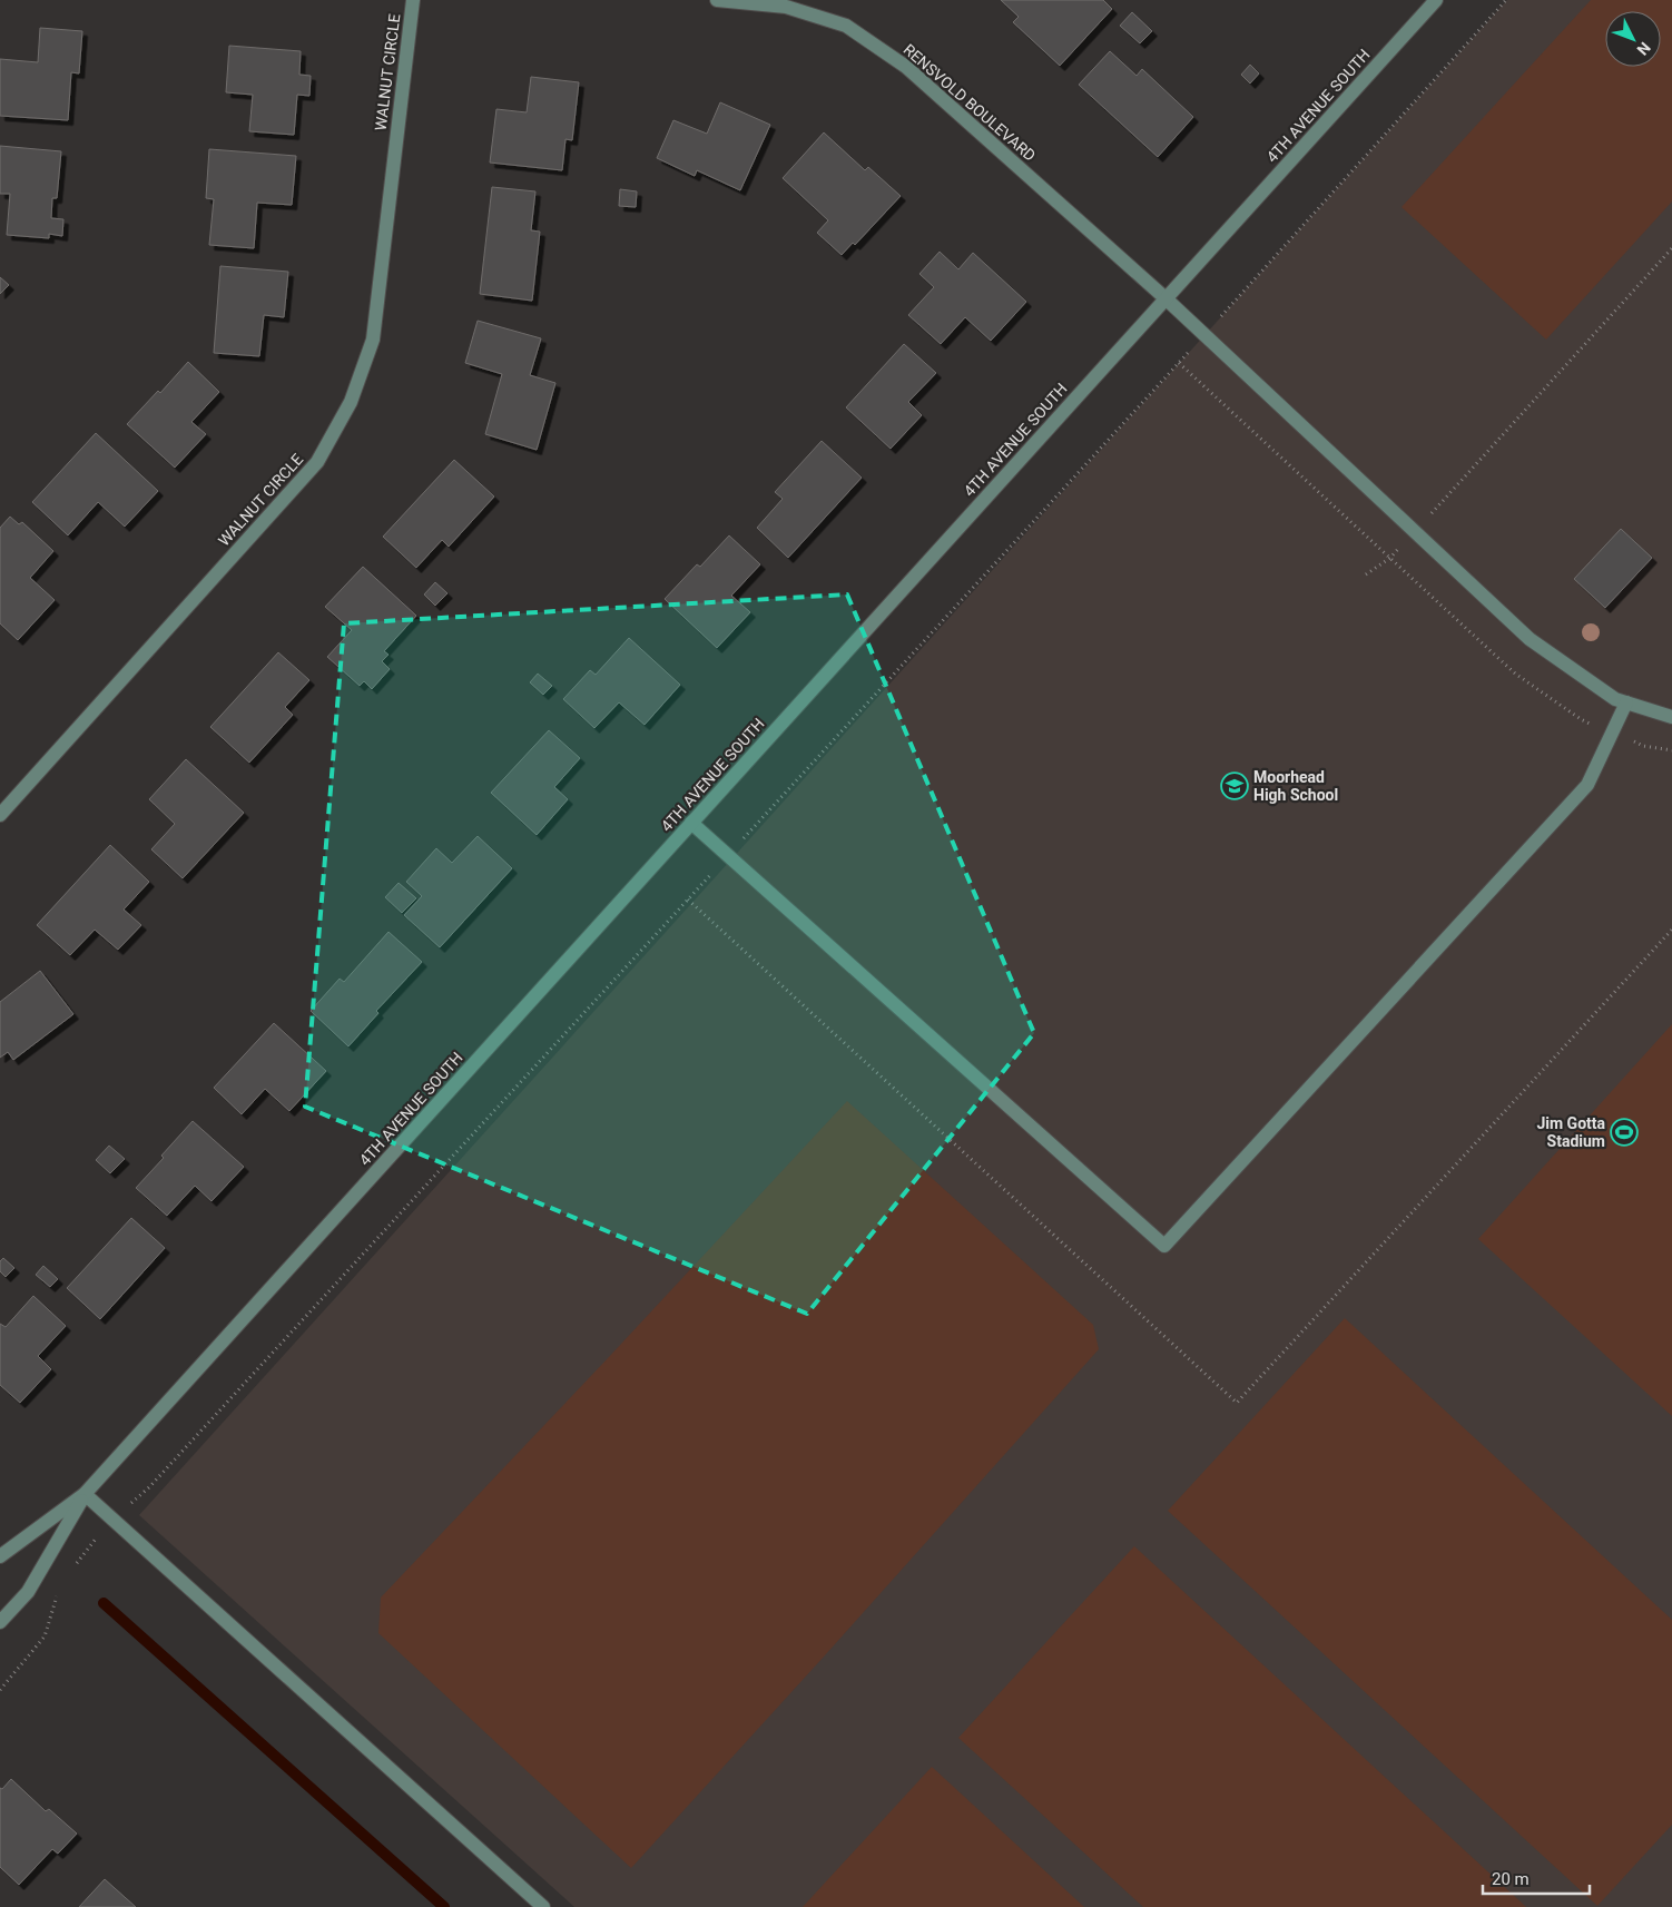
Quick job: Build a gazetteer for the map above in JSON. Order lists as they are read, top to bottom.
{
  "streets": {
    "street": ["WALNUT CIRCLE", "RENSVOLD BOULEVARD", "4TH AVENUE SOUTH"]
  },
  "crossings": [
    ["RENSVOLD BOULEVARD", "4TH AVENUE SOUTH"]
  ],
  "places": {
    "school or university": ["Moorhead High School"],
    "sports": ["Jim Gotta Stadium"]
  },
  "scale_bar": "20 m",
  "north": "bottom right"
}
